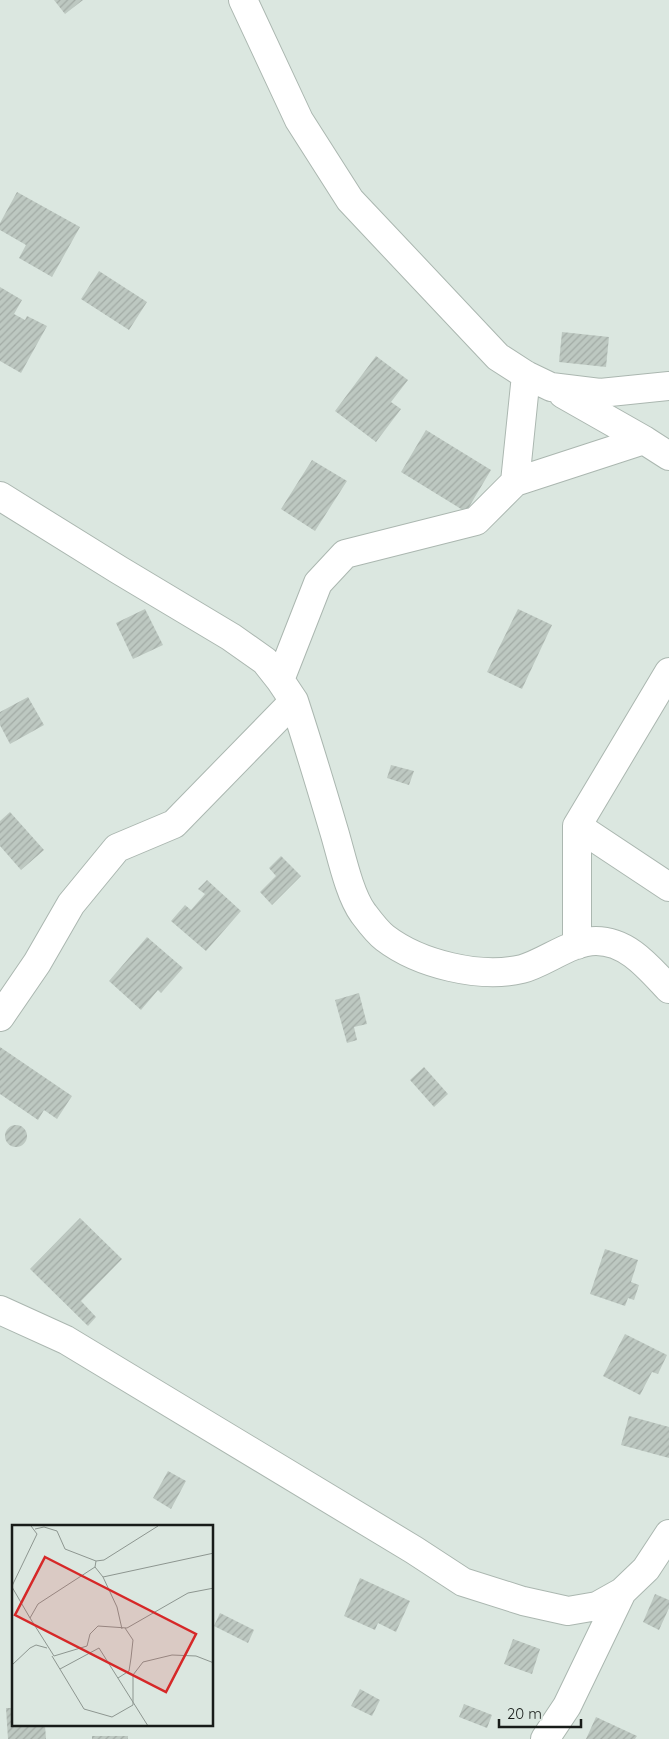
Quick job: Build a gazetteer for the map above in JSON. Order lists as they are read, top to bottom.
{
  "scale_bar": "20 m"
}
